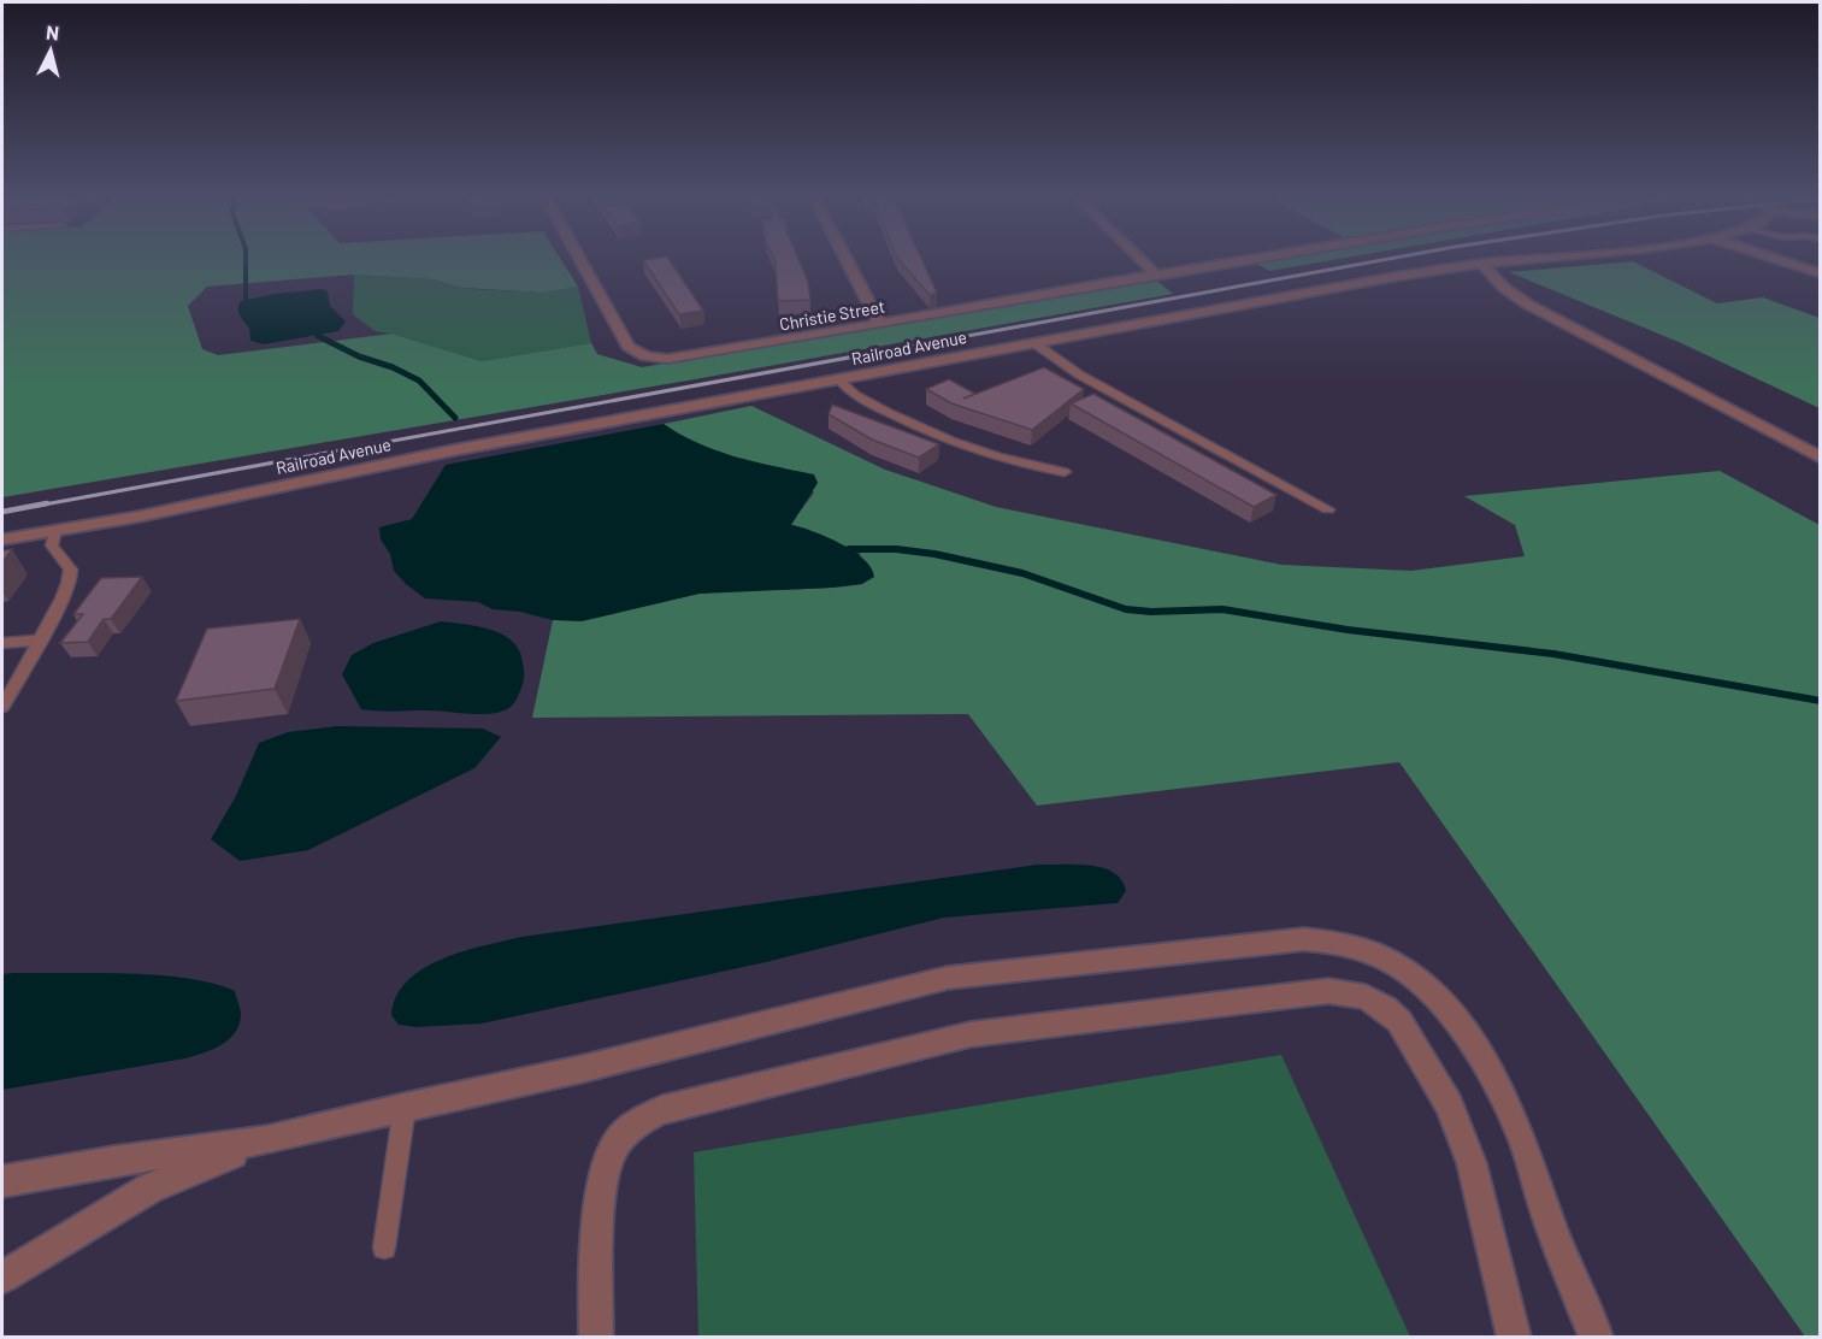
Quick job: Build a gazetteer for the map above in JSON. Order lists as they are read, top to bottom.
{
  "streets": {
    "street": ["Christie Street", "Railroad Avenue"]
  },
  "north": "top"
}
